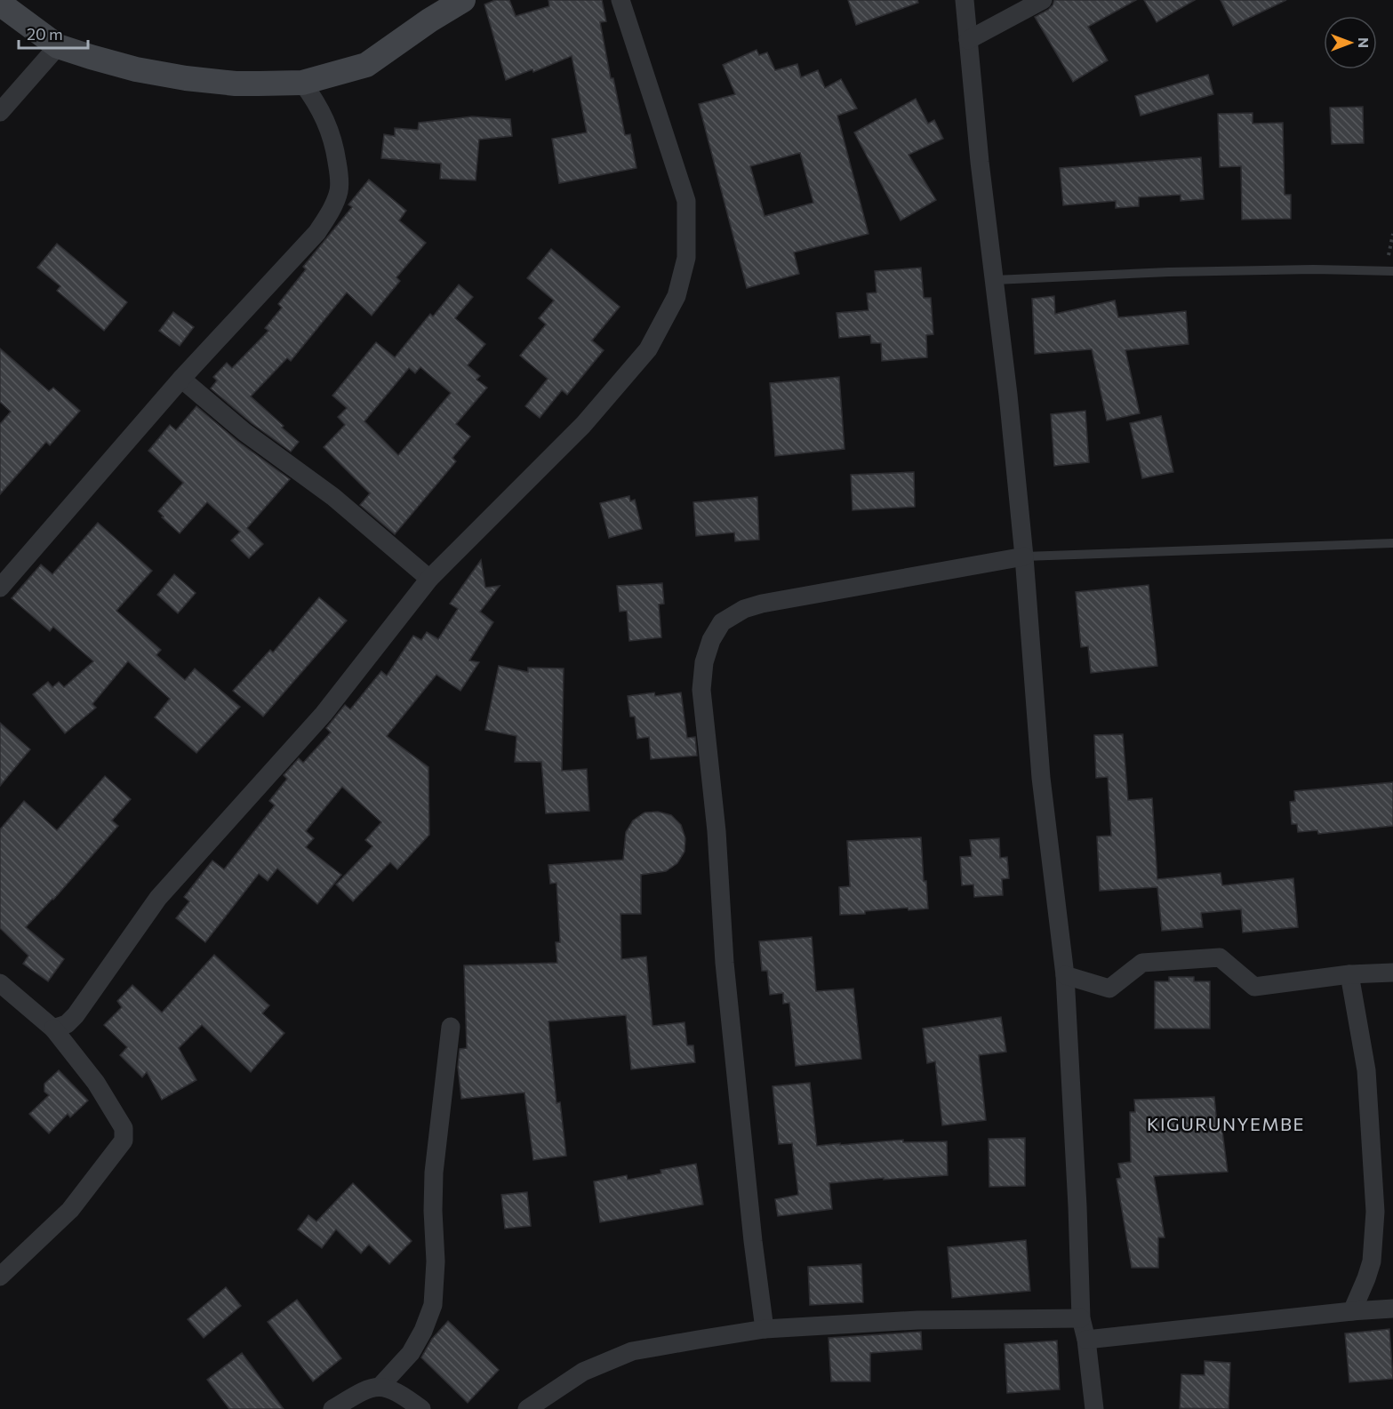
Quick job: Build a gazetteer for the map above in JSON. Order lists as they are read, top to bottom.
{
  "districts": ["KIGURUNYEMBE"],
  "scale_bar": "20 m",
  "north": "right"
}
